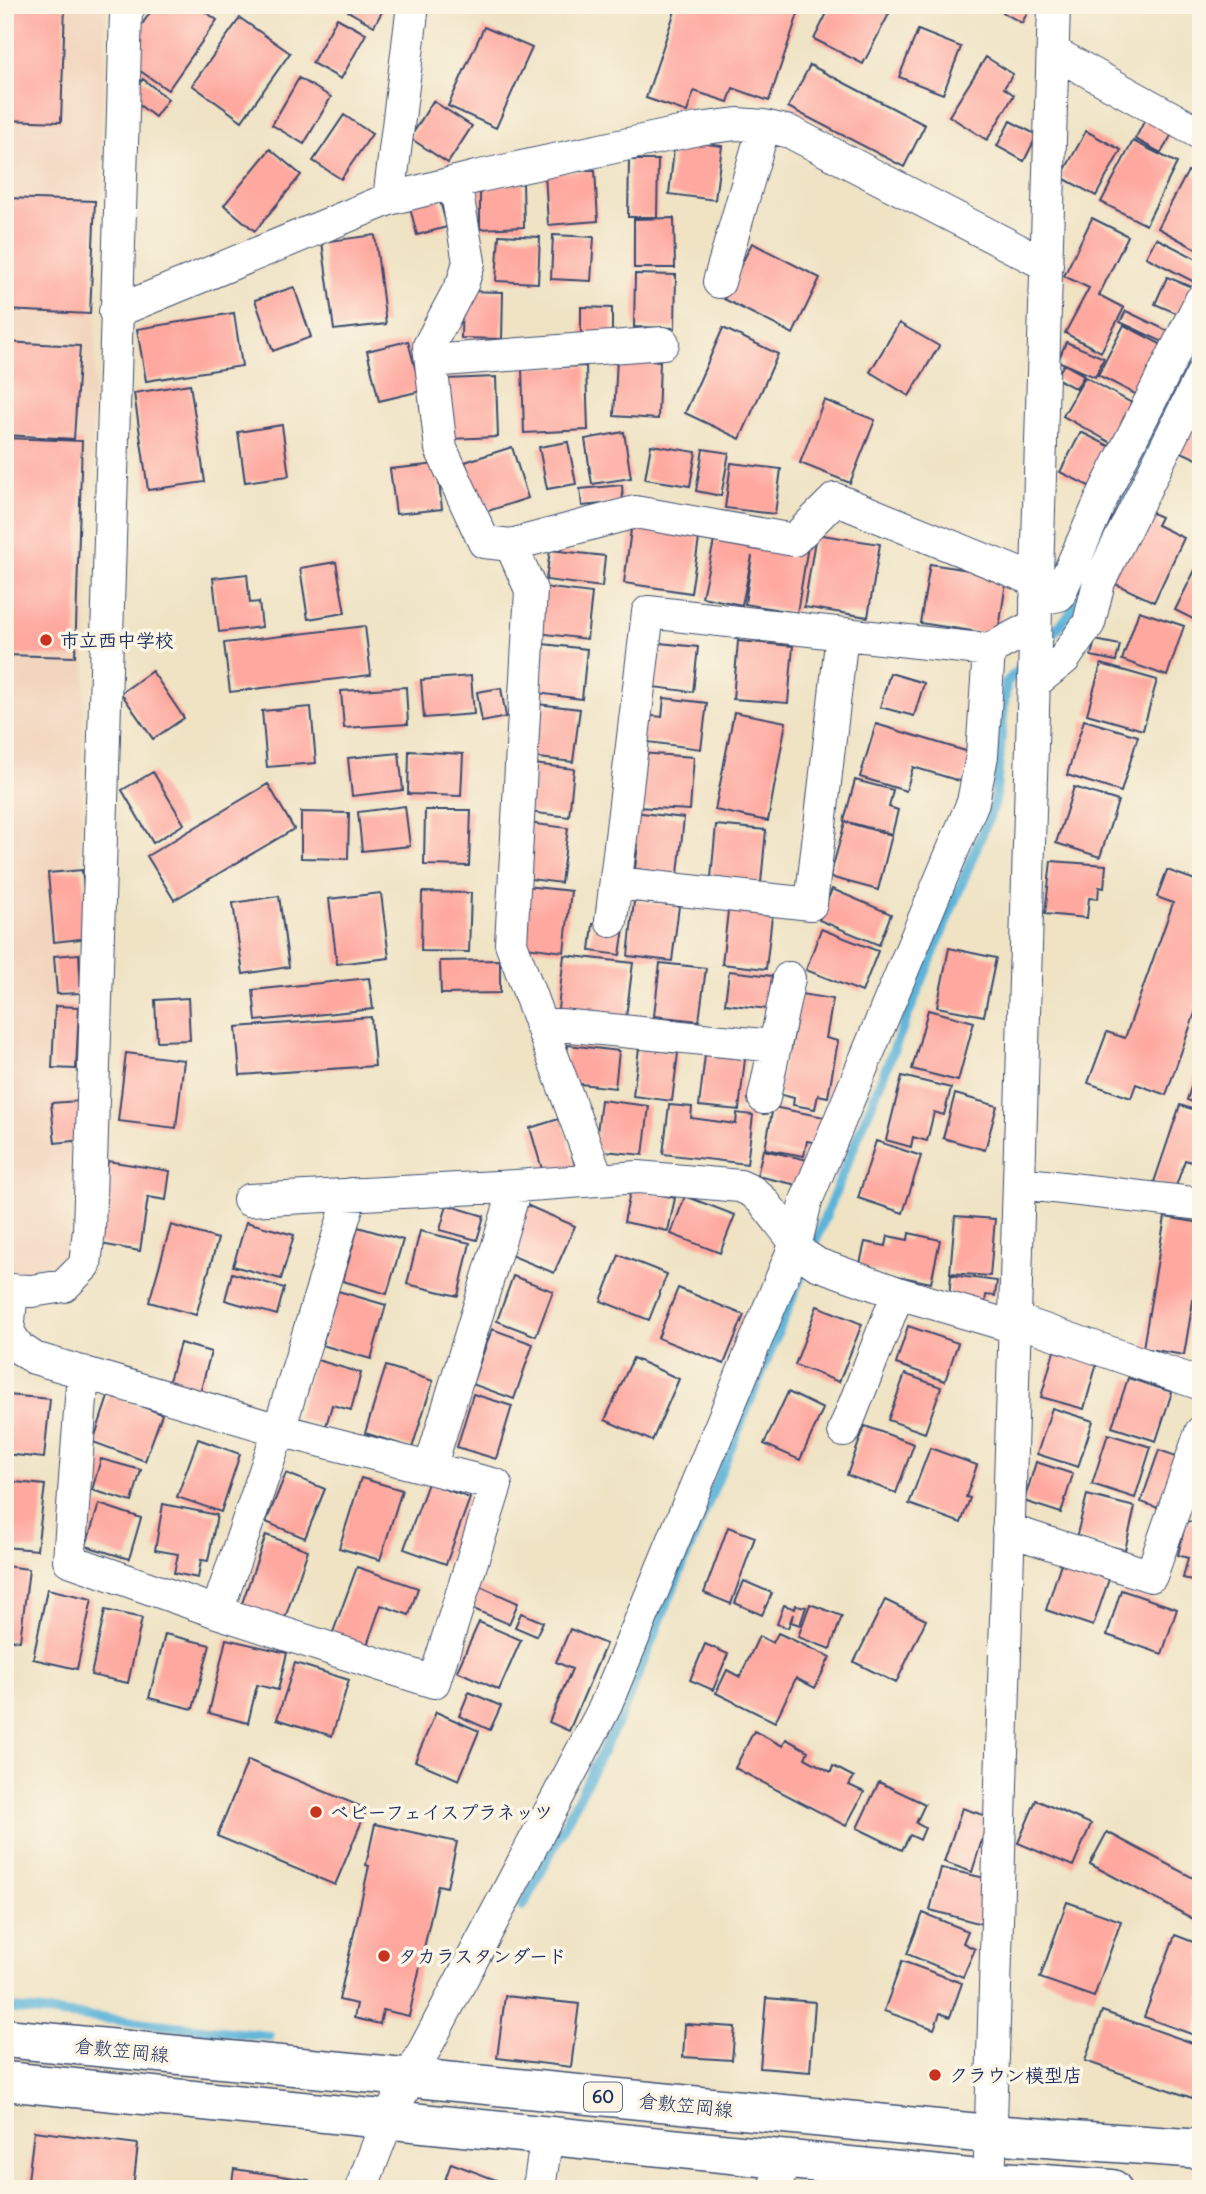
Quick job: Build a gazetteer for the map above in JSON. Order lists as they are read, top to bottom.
{
  "streets": {
    "main road": ["倉敷笠岡線", "60"]
  },
  "places": [
    "市立西中学校",
    "ベビーフェイスプラネッツ",
    "タカラスタンダード",
    "クラウン模型店"
  ]
}
